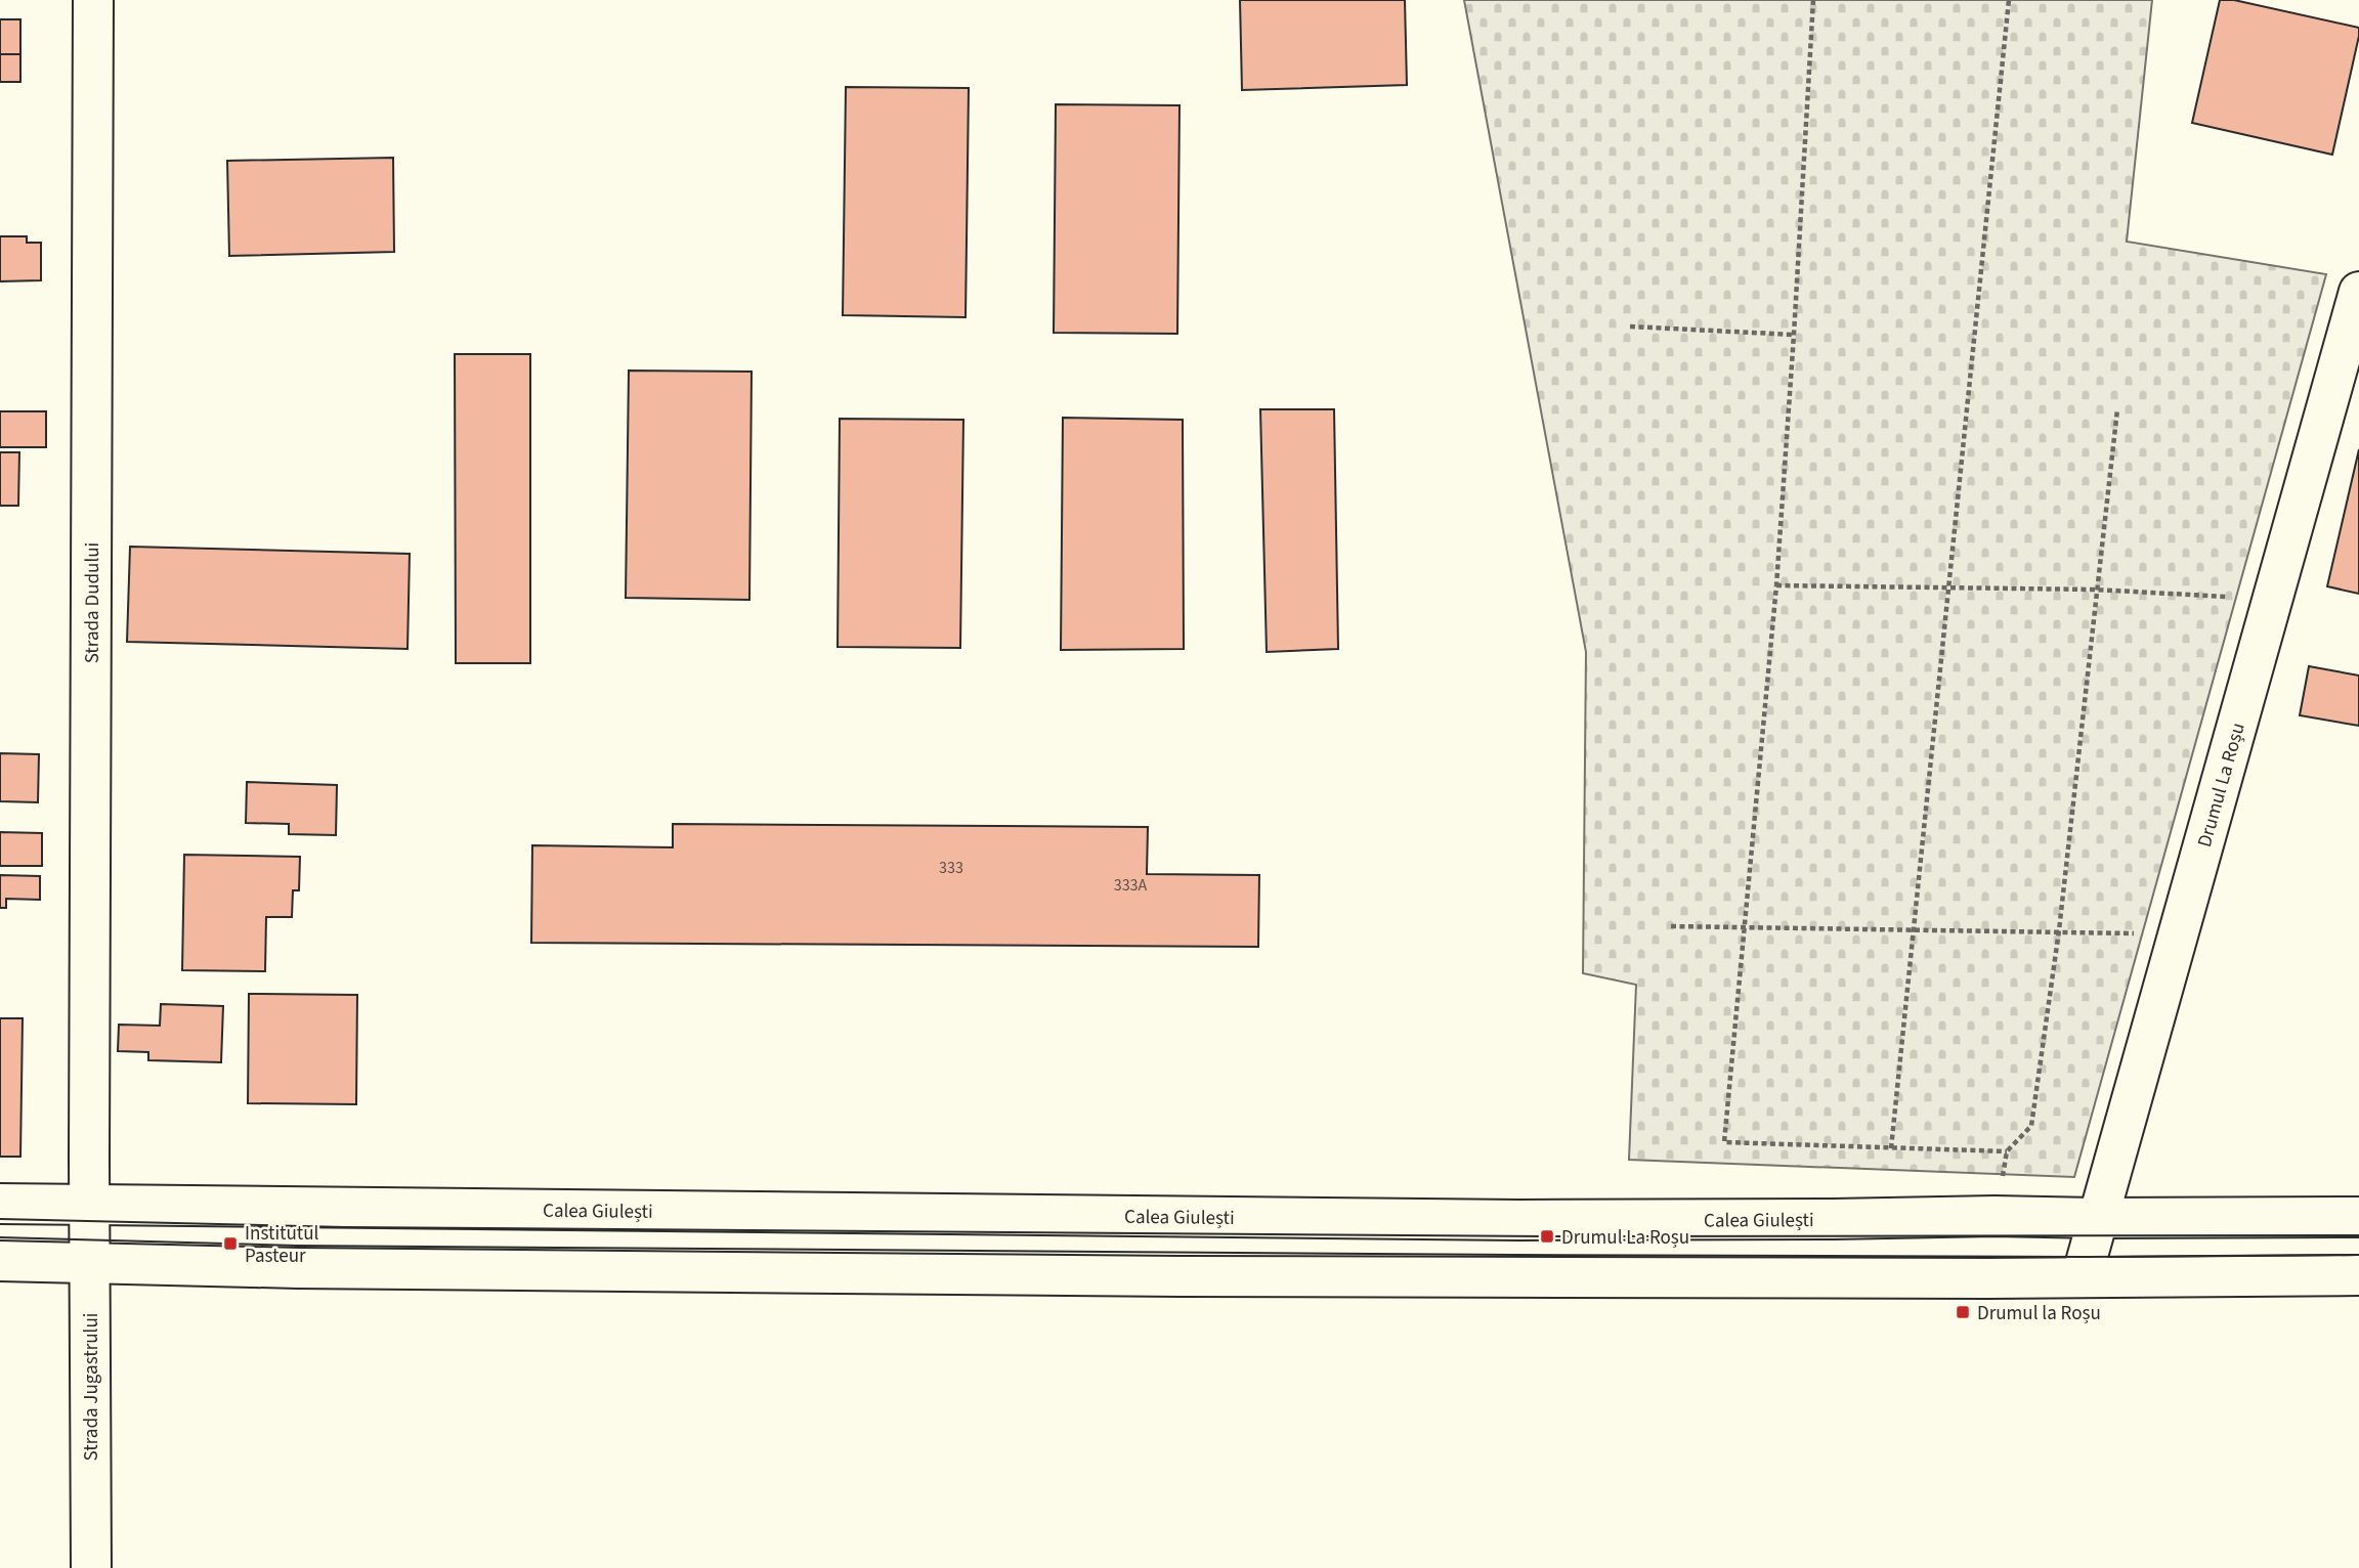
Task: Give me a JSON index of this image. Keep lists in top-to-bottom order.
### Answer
{
  "streets": {
    "main road": [
      "Strada Dudului",
      "Drumul La Roșu",
      "Calea Giulești",
      "Strada Jugastrului"
    ]
  },
  "crossings": [
    ["Strada Dudului", "Calea Giulești"],
    ["Strada Dudului", "Strada Jugastrului"],
    ["Drumul La Roșu", "Calea Giulești"],
    ["Calea Giulești", "Strada Jugastrului"]
  ],
  "places": {
    "transit": ["Drumul La Roșu", "Institutul Pasteur", "Drumul la Roșu"]
  },
  "house_numbers": ["333", "333A"]
}
